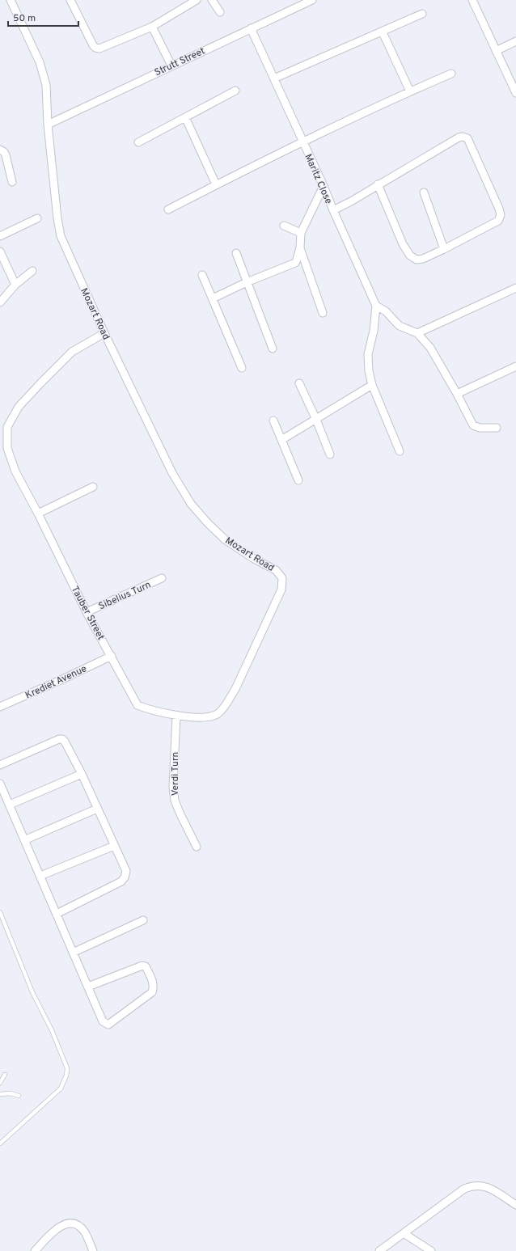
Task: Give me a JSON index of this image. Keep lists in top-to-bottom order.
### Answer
{
  "streets": {
    "street": [
      "Strutt Street",
      "Maritz Close",
      "Mozart Road",
      "Sibelius Turn",
      "Tauber Street",
      "Krediet Avenue",
      "Verdi Turn"
    ]
  },
  "crossings": [
    ["Strutt Street", "Maritz Close"],
    ["Strutt Street", "Mozart Road"],
    ["Mozart Road", "Tauber Street"],
    ["Sibelius Turn", "Tauber Street"],
    ["Tauber Street", "Krediet Avenue"],
    ["Tauber Street", "Verdi Turn"]
  ],
  "scale_bar": "50 m"
}
